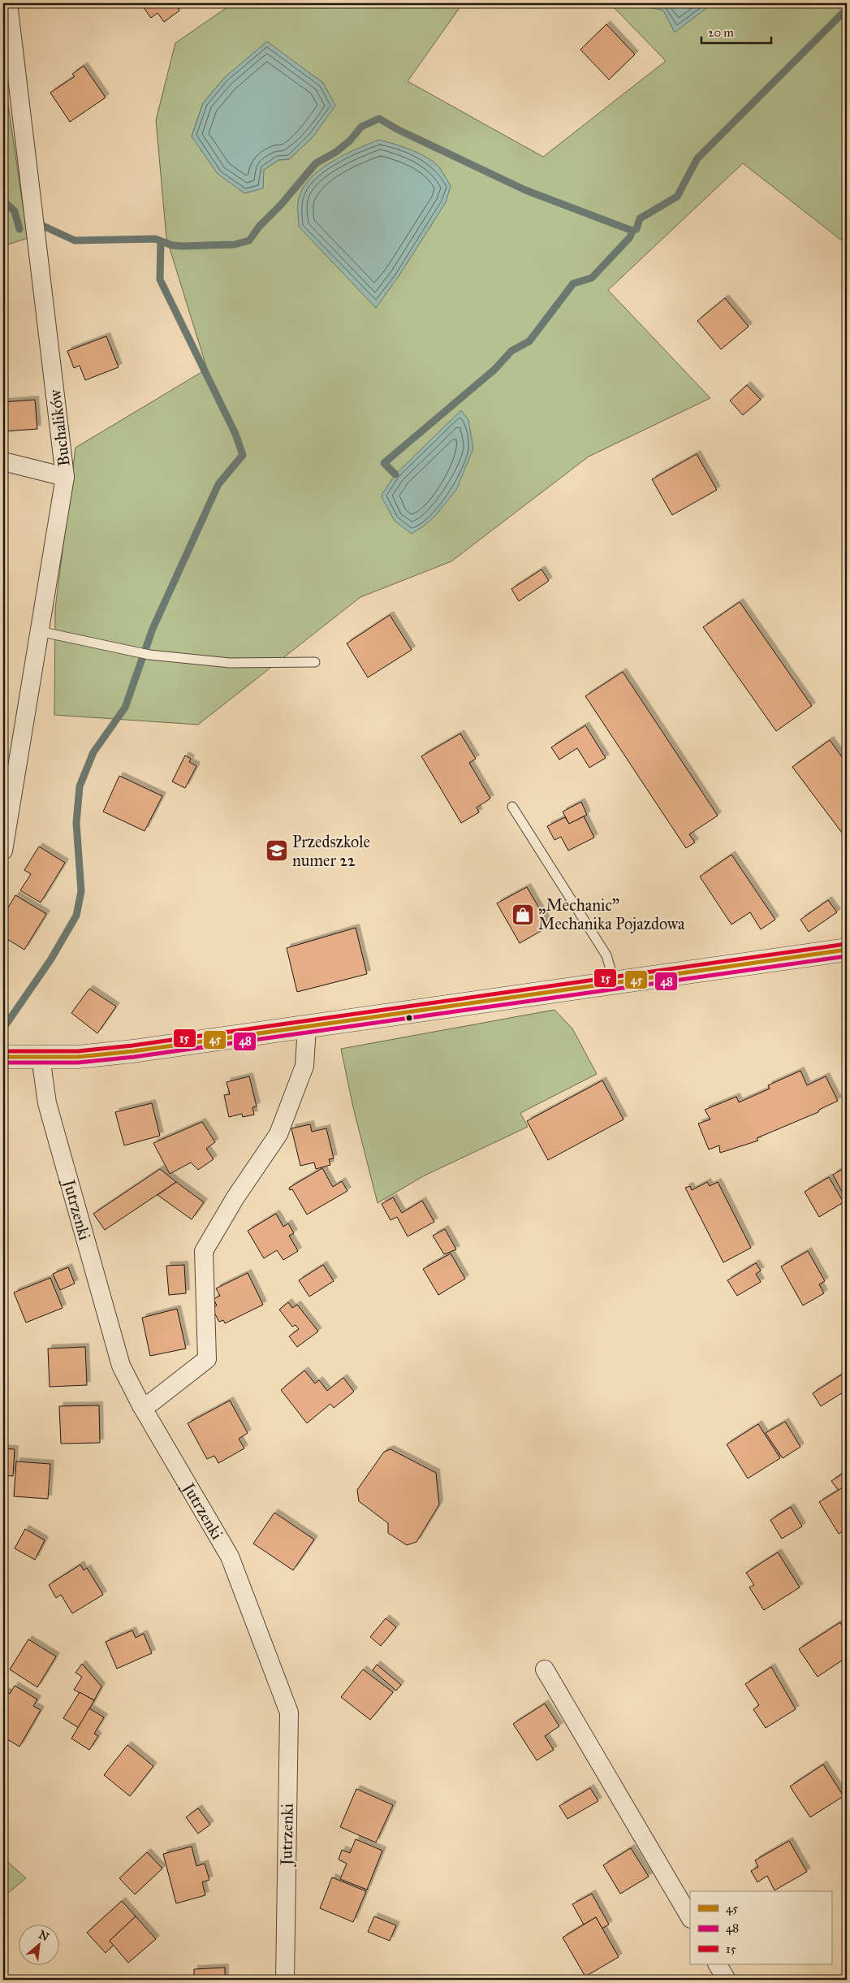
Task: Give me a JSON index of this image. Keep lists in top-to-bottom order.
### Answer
{
  "streets": {
    "street": ["Buchalików", "Jutrzenki"]
  },
  "places": {
    "school or university": ["Przedszkole numer 22"],
    "shop": ["„Mechanic” Mechanika Pojazdowa"]
  },
  "lines": ["transit line 15", "transit line 45", "transit line 48"],
  "legend": ["45", "48", "15"],
  "scale_bar": "20 m",
  "north": "top right"
}
